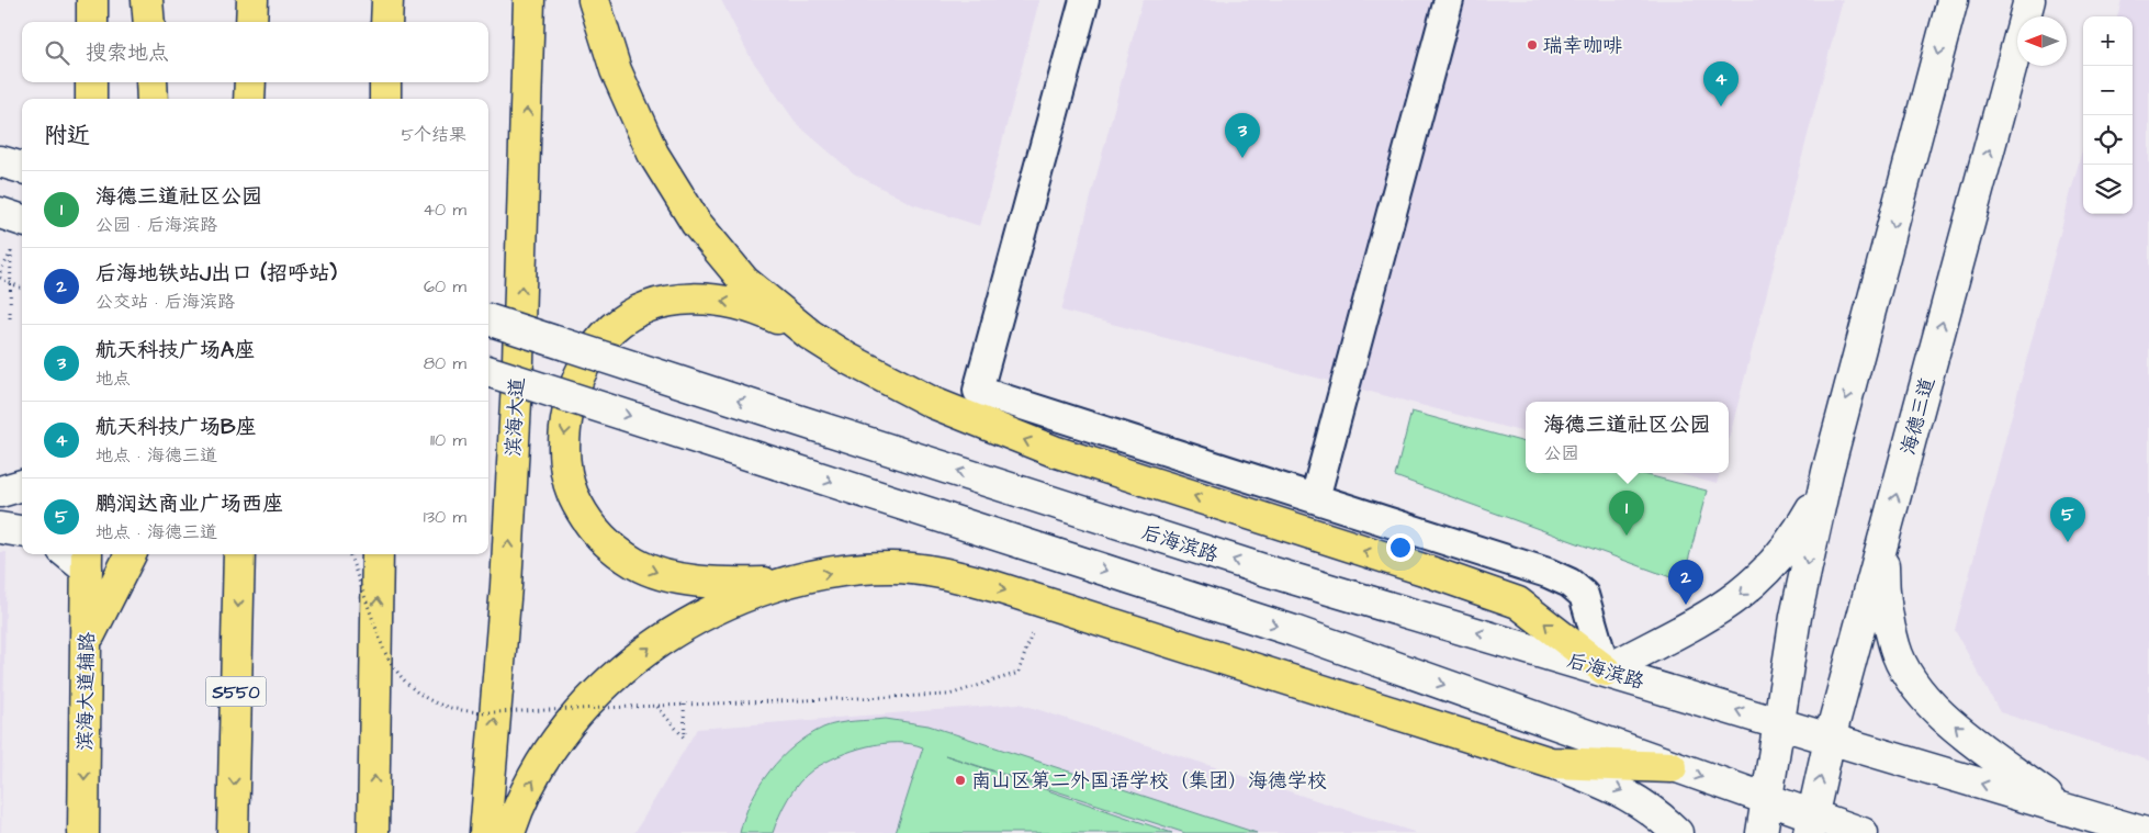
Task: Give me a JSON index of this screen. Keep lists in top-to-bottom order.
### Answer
{
  "streets": {
    "main road": [
      "海德三道",
      "滨海大道",
      "后海滨路",
      "滨海大道辅路",
      "S550"
    ]
  },
  "crossings": [
    ["海德三道", "后海滨路"]
  ],
  "places": ["瑞幸咖啡", "南山区第二外国语学校（集团）海德学校"],
  "north": "left",
  "page": {
    "map_buttons": ["+", "−"],
    "search": "搜索地点",
    "pins": [
      "4",
      "3",
      "1",
      "5",
      "2"
    ],
    "heading": ["附近", "5个结果"],
    "list": [
      {
        "mark": "1",
        "name": "海德三道社区公园",
        "note": "公园 · 后海滨路",
        "value": "40 m"
      },
      {
        "mark": "2",
        "name": "后海地铁站J出口 (招呼站)",
        "note": "公交站 · 后海滨路",
        "value": "60 m"
      },
      {
        "mark": "3",
        "name": "航天科技广场A座",
        "note": "地点",
        "value": "80 m"
      },
      {
        "mark": "4",
        "name": "航天科技广场B座",
        "note": "地点 · 海德三道",
        "value": "110 m"
      },
      {
        "mark": "5",
        "name": "鹏润达商业广场西座",
        "note": "地点 · 海德三道",
        "value": "130 m"
      }
    ],
    "popup": ["海德三道社区公园", "公园"]
  }
}
